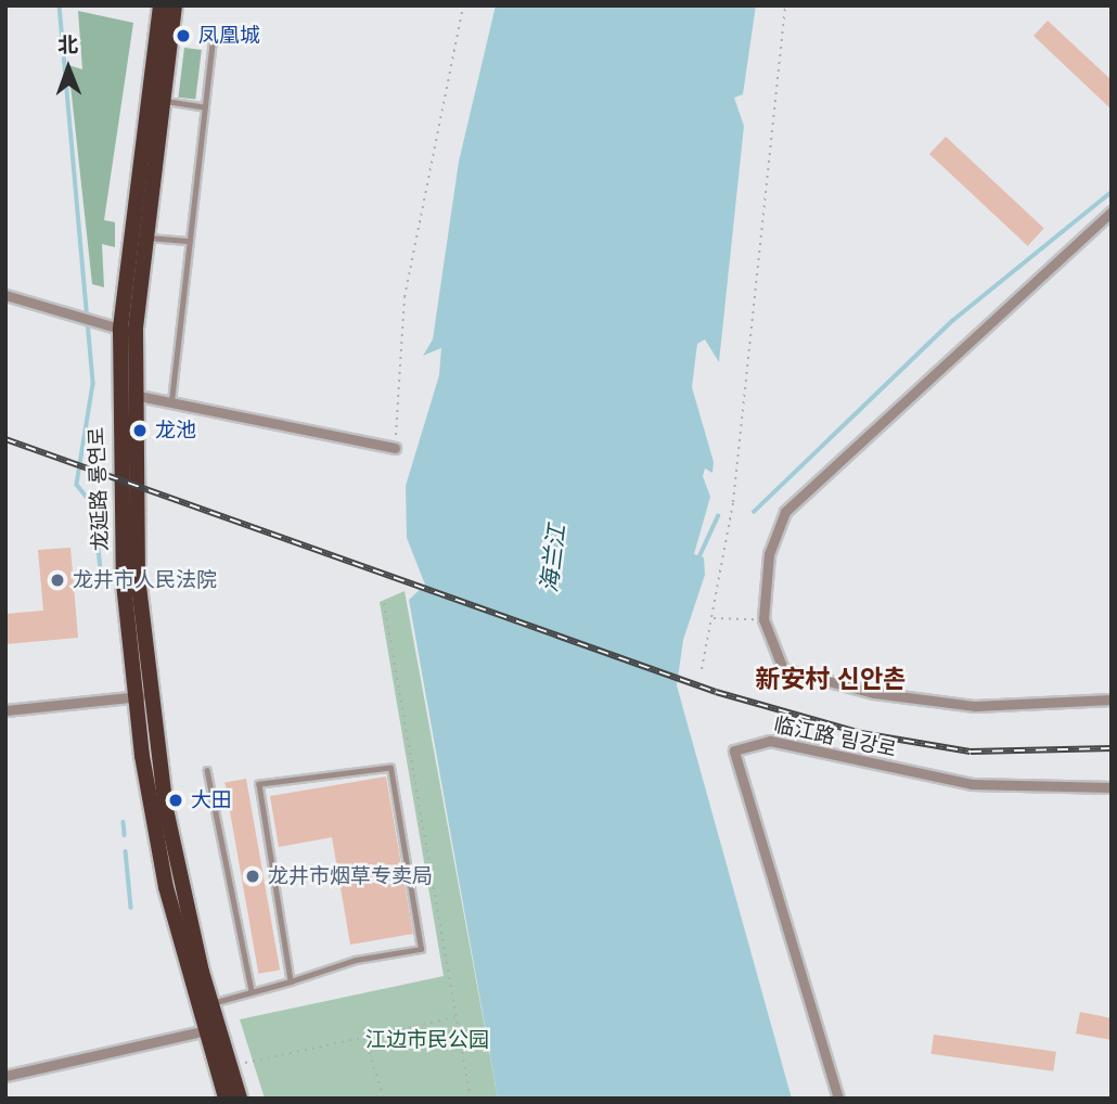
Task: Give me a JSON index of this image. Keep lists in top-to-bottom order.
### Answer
{
  "streets": {
    "highway": ["龙延路 룡연로"],
    "street": ["临江路 림강로"]
  },
  "districts": ["新安村 신안촌"],
  "water": ["海兰江"],
  "parks": ["江边市民公园"],
  "places": [
    "凤凰城",
    "龙池",
    "龙井市人民法院",
    "大田",
    "龙井市烟草专卖局"
  ],
  "north": "top"
}
